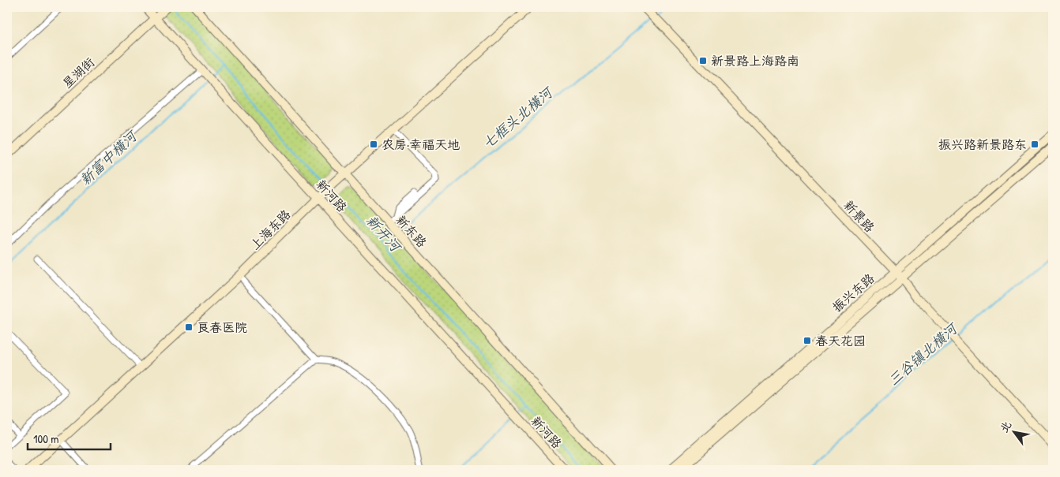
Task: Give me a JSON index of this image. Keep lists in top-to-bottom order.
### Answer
{
  "streets": {
    "street": [
      "星湖街",
      "新河路",
      "新景路",
      "上海东路",
      "新东路",
      "振兴东路"
    ]
  },
  "crossings": [
    ["星湖街", "新河路"],
    ["新河路", "上海东路"],
    ["新景路", "振兴东路"],
    ["上海东路", "新东路"]
  ],
  "water": [
    "七框头北横河",
    "新富中横河",
    "新开河",
    "三谷镇北横河"
  ],
  "places": {
    "transit": [
      "新景路上海路南",
      "农房·幸福天地",
      "振兴路新景路东",
      "良春医院",
      "春天花园"
    ]
  },
  "scale_bar": "100 m",
  "north": "top left"
}
